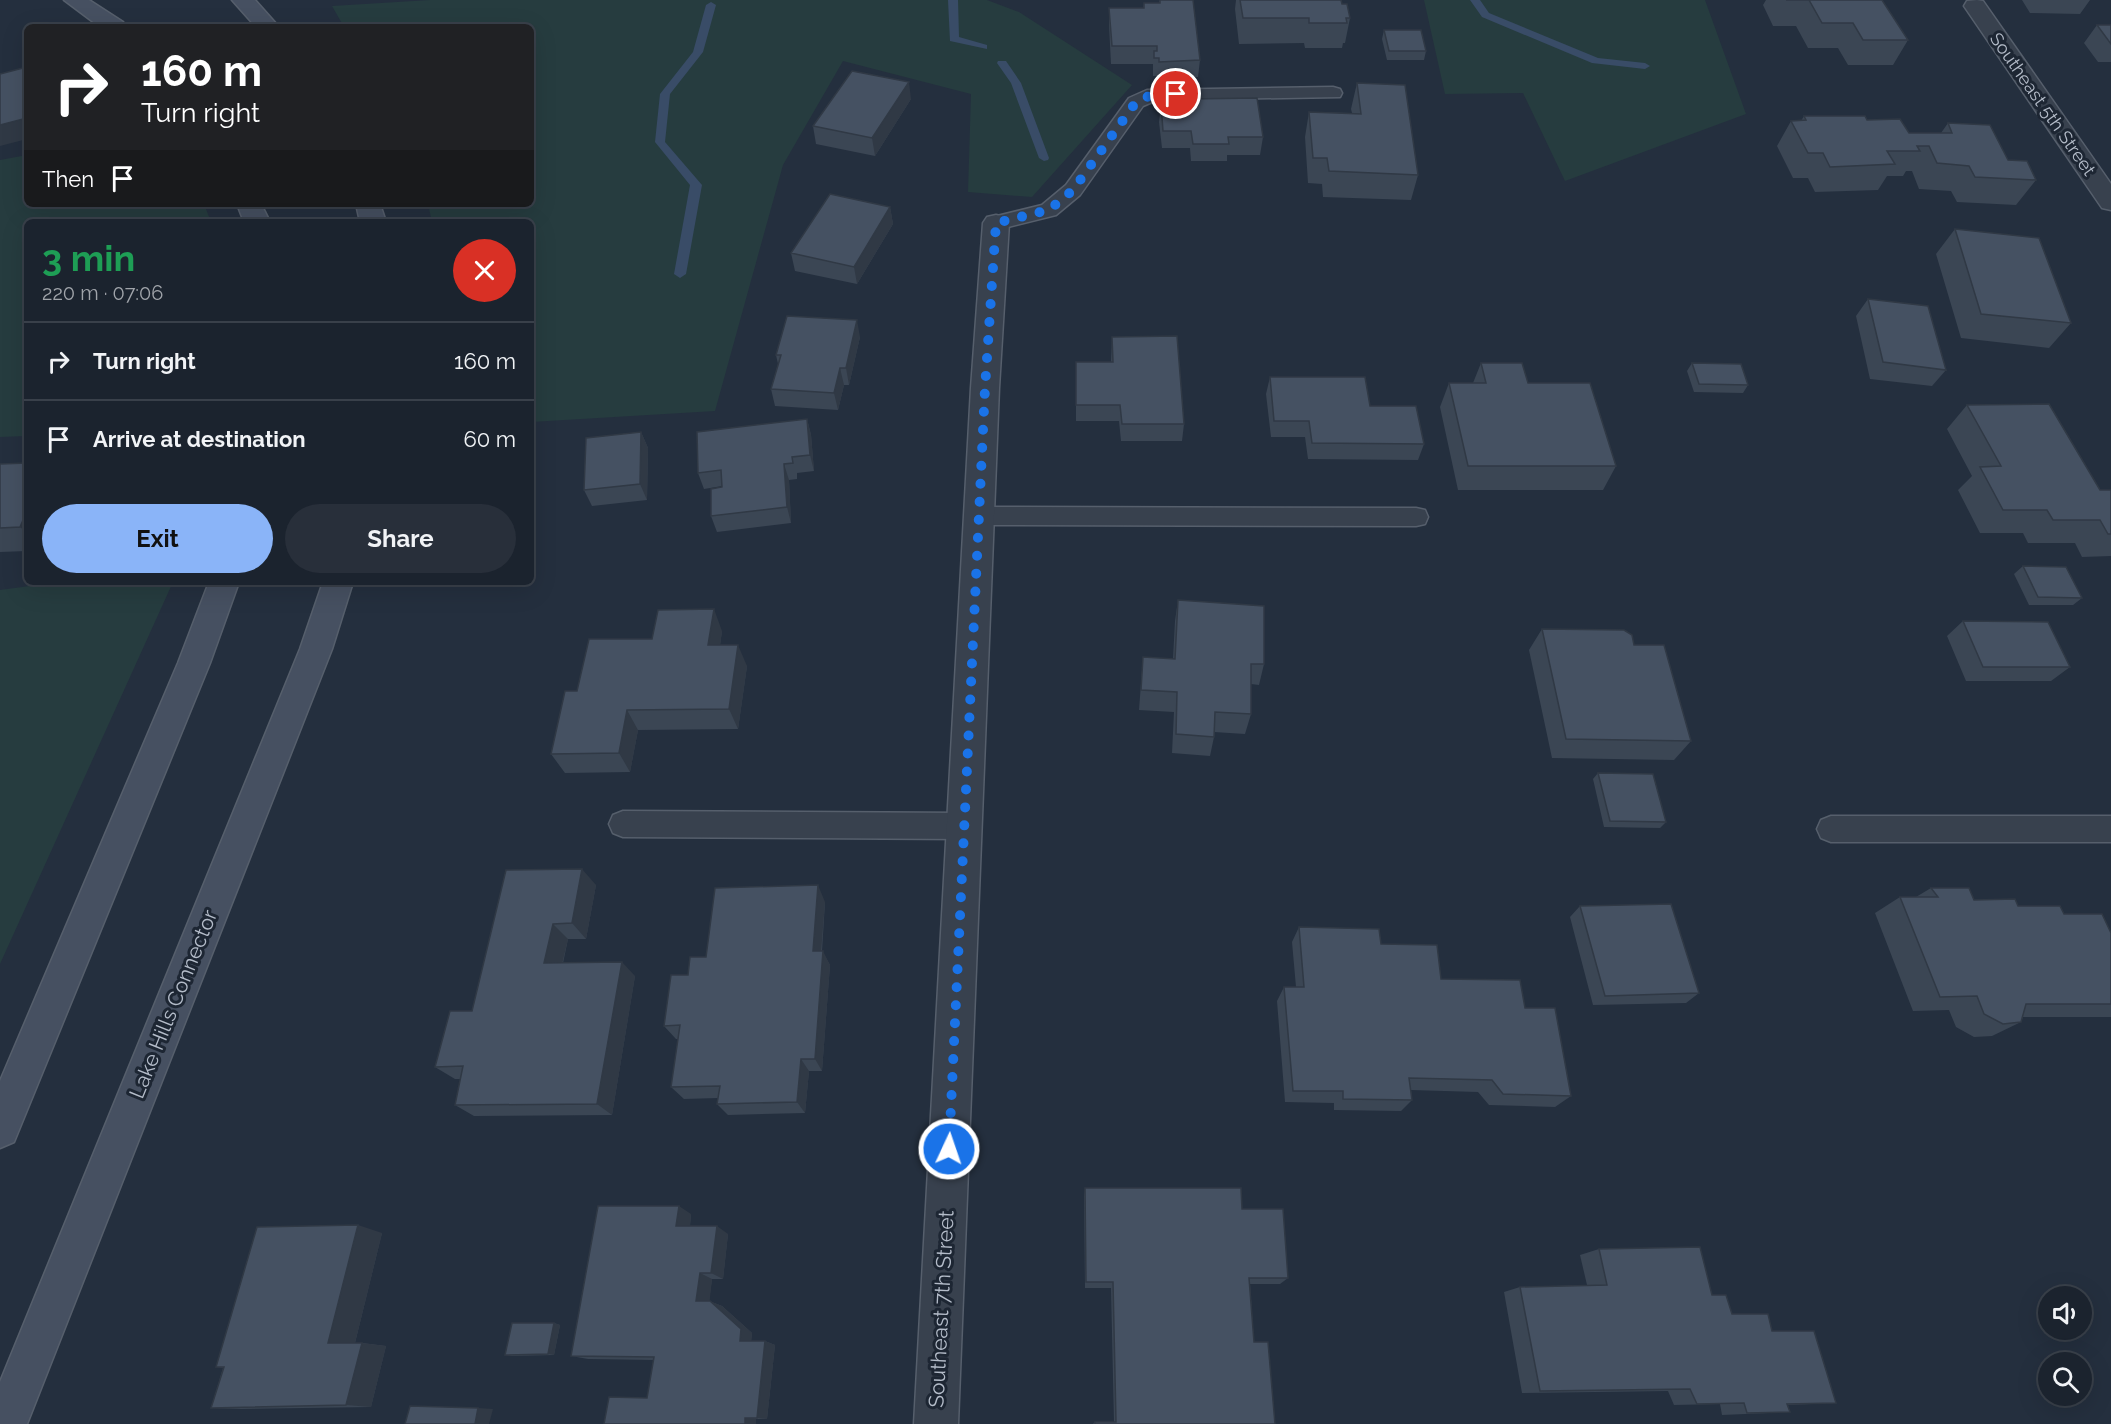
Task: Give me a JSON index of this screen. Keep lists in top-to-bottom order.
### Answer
{
  "streets": {
    "main road": ["Lake Hills Connector"],
    "street": ["Southeast 5th Street", "Southeast 7th Street"]
  },
  "page": {
    "turn": ["160 m", "Turn right"],
    "then": "Then",
    "heading": ["3 min", "220 m · 07:06"],
    "list": [
      {
        "name": "Turn right",
        "value": "160 m"
      },
      {
        "name": "Arrive at destination",
        "value": "60 m"
      }
    ],
    "buttons": ["Exit", "Share"]
  }
}
